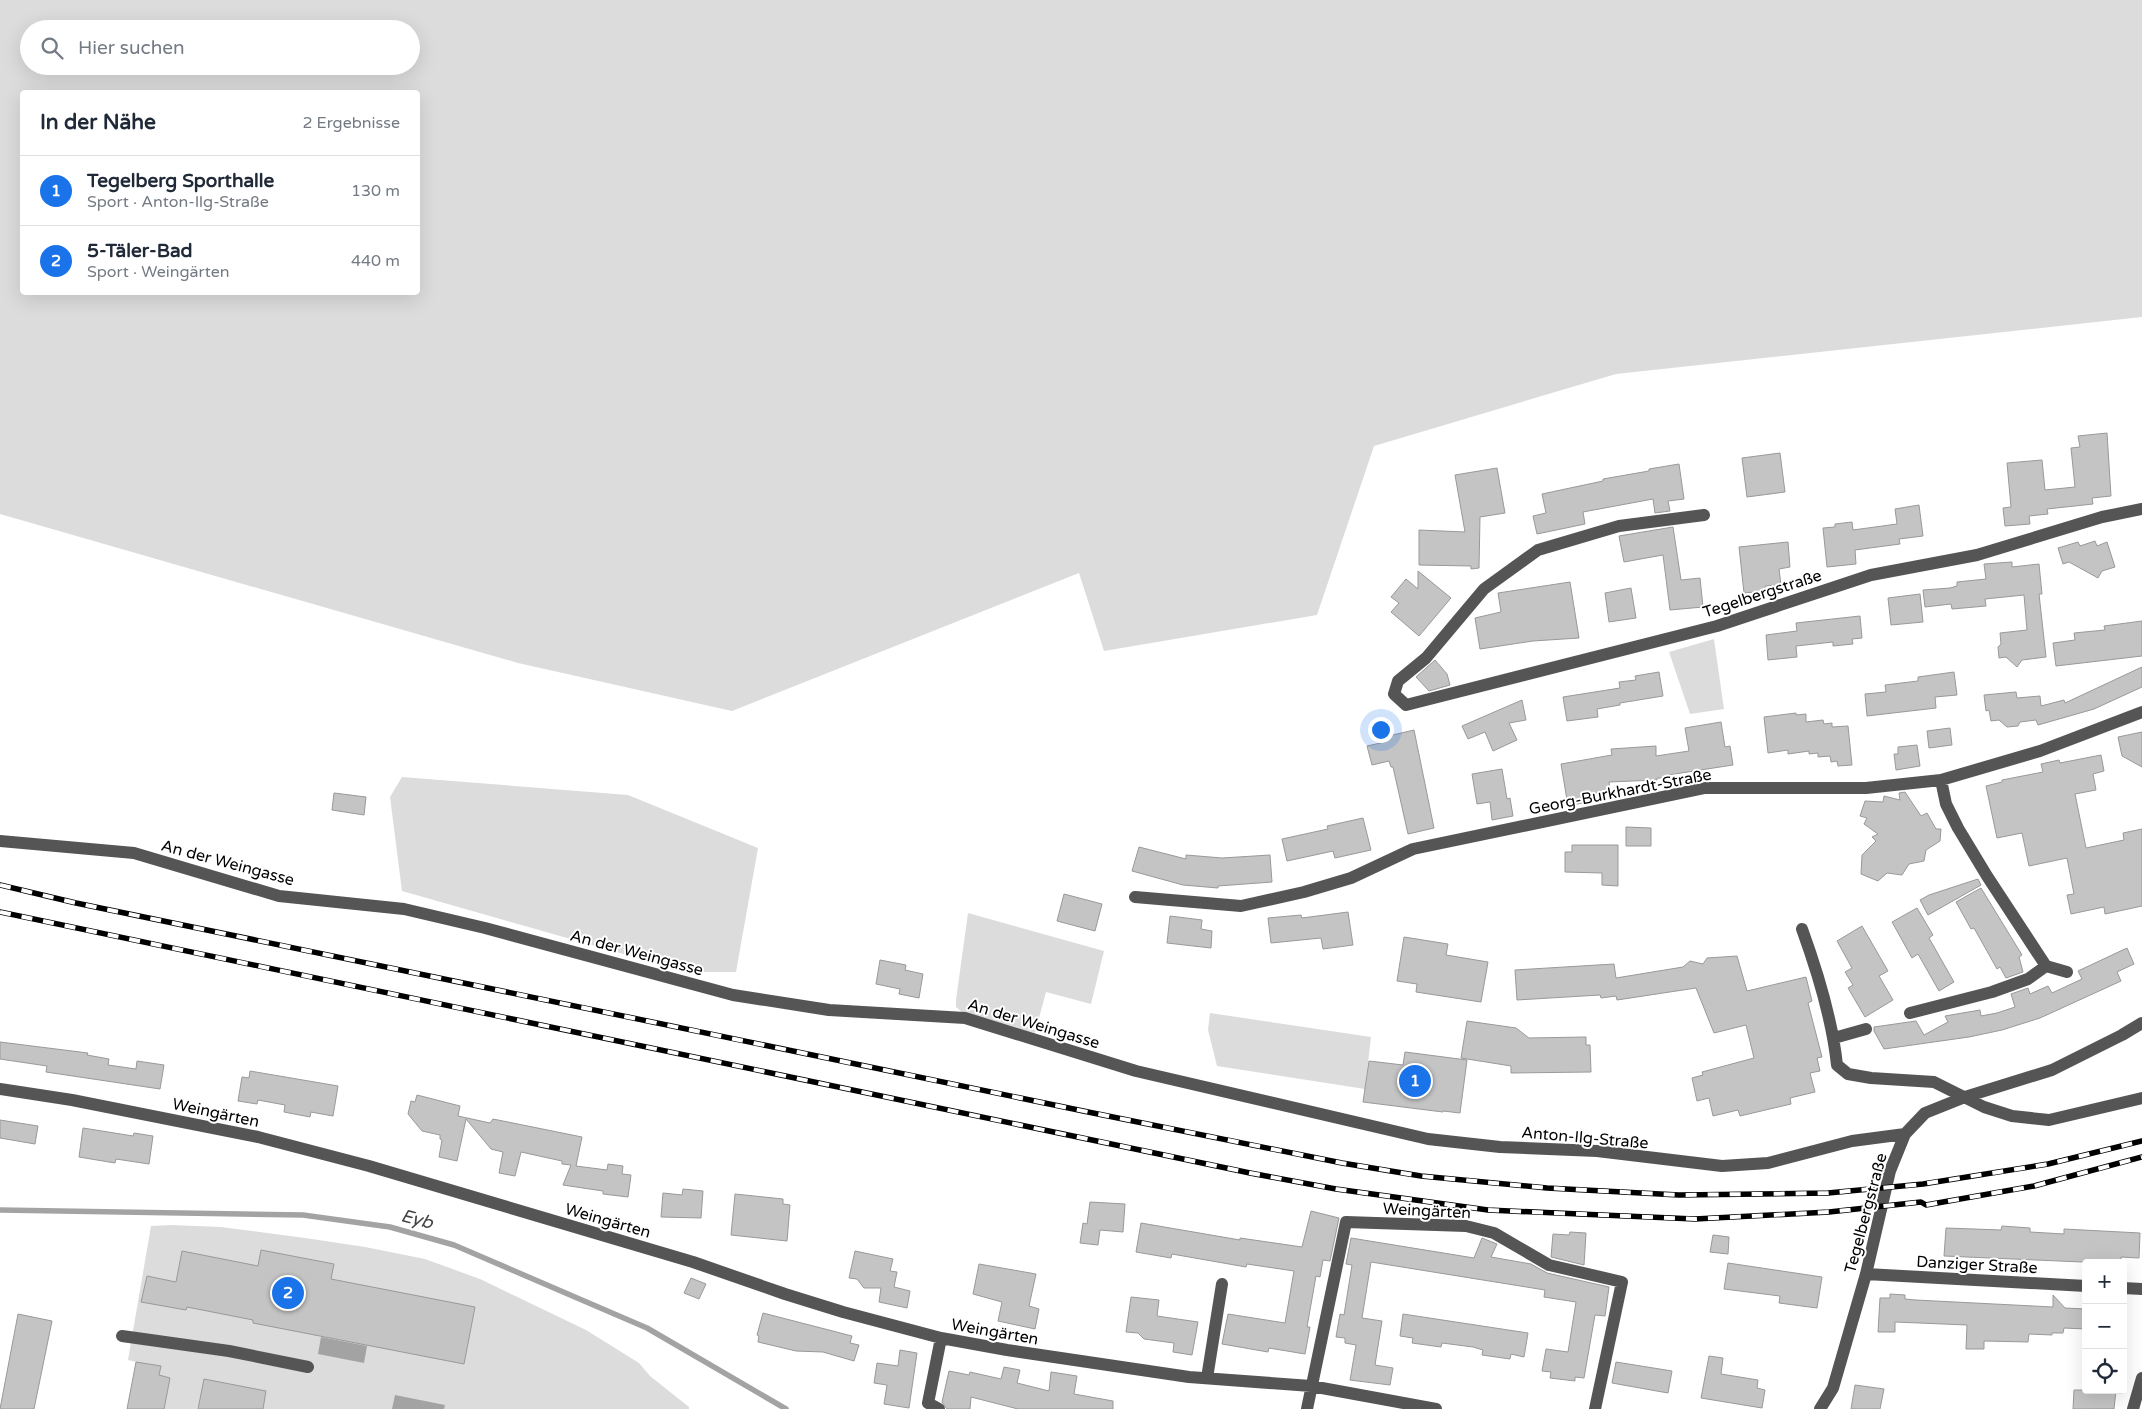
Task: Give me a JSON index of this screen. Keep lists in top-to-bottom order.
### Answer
{
  "streets": {
    "street": [
      "Tegelbergstraße",
      "Georg-Burkhardt-Straße",
      "An der Weingasse",
      "Weingärten",
      "Anton-Ilg-Straße",
      "Danziger Straße"
    ]
  },
  "crossings": [
    ["Tegelbergstraße", "Anton-Ilg-Straße"],
    ["Tegelbergstraße", "Danziger Straße"],
    ["An der Weingasse", "Anton-Ilg-Straße"]
  ],
  "water": ["Eyb"],
  "page": {
    "search": "Hier suchen",
    "heading": ["In der Nähe", "2 Ergebnisse"],
    "list": [
      {
        "mark": "1",
        "name": "Tegelberg Sporthalle",
        "note": "Sport · Anton-Ilg-Straße",
        "value": "130 m"
      },
      {
        "mark": "2",
        "name": "5-Täler-Bad",
        "note": "Sport · Weingärten",
        "value": "440 m"
      }
    ],
    "pins": ["1", "2"],
    "map_buttons": ["+", "−"]
  }
}
